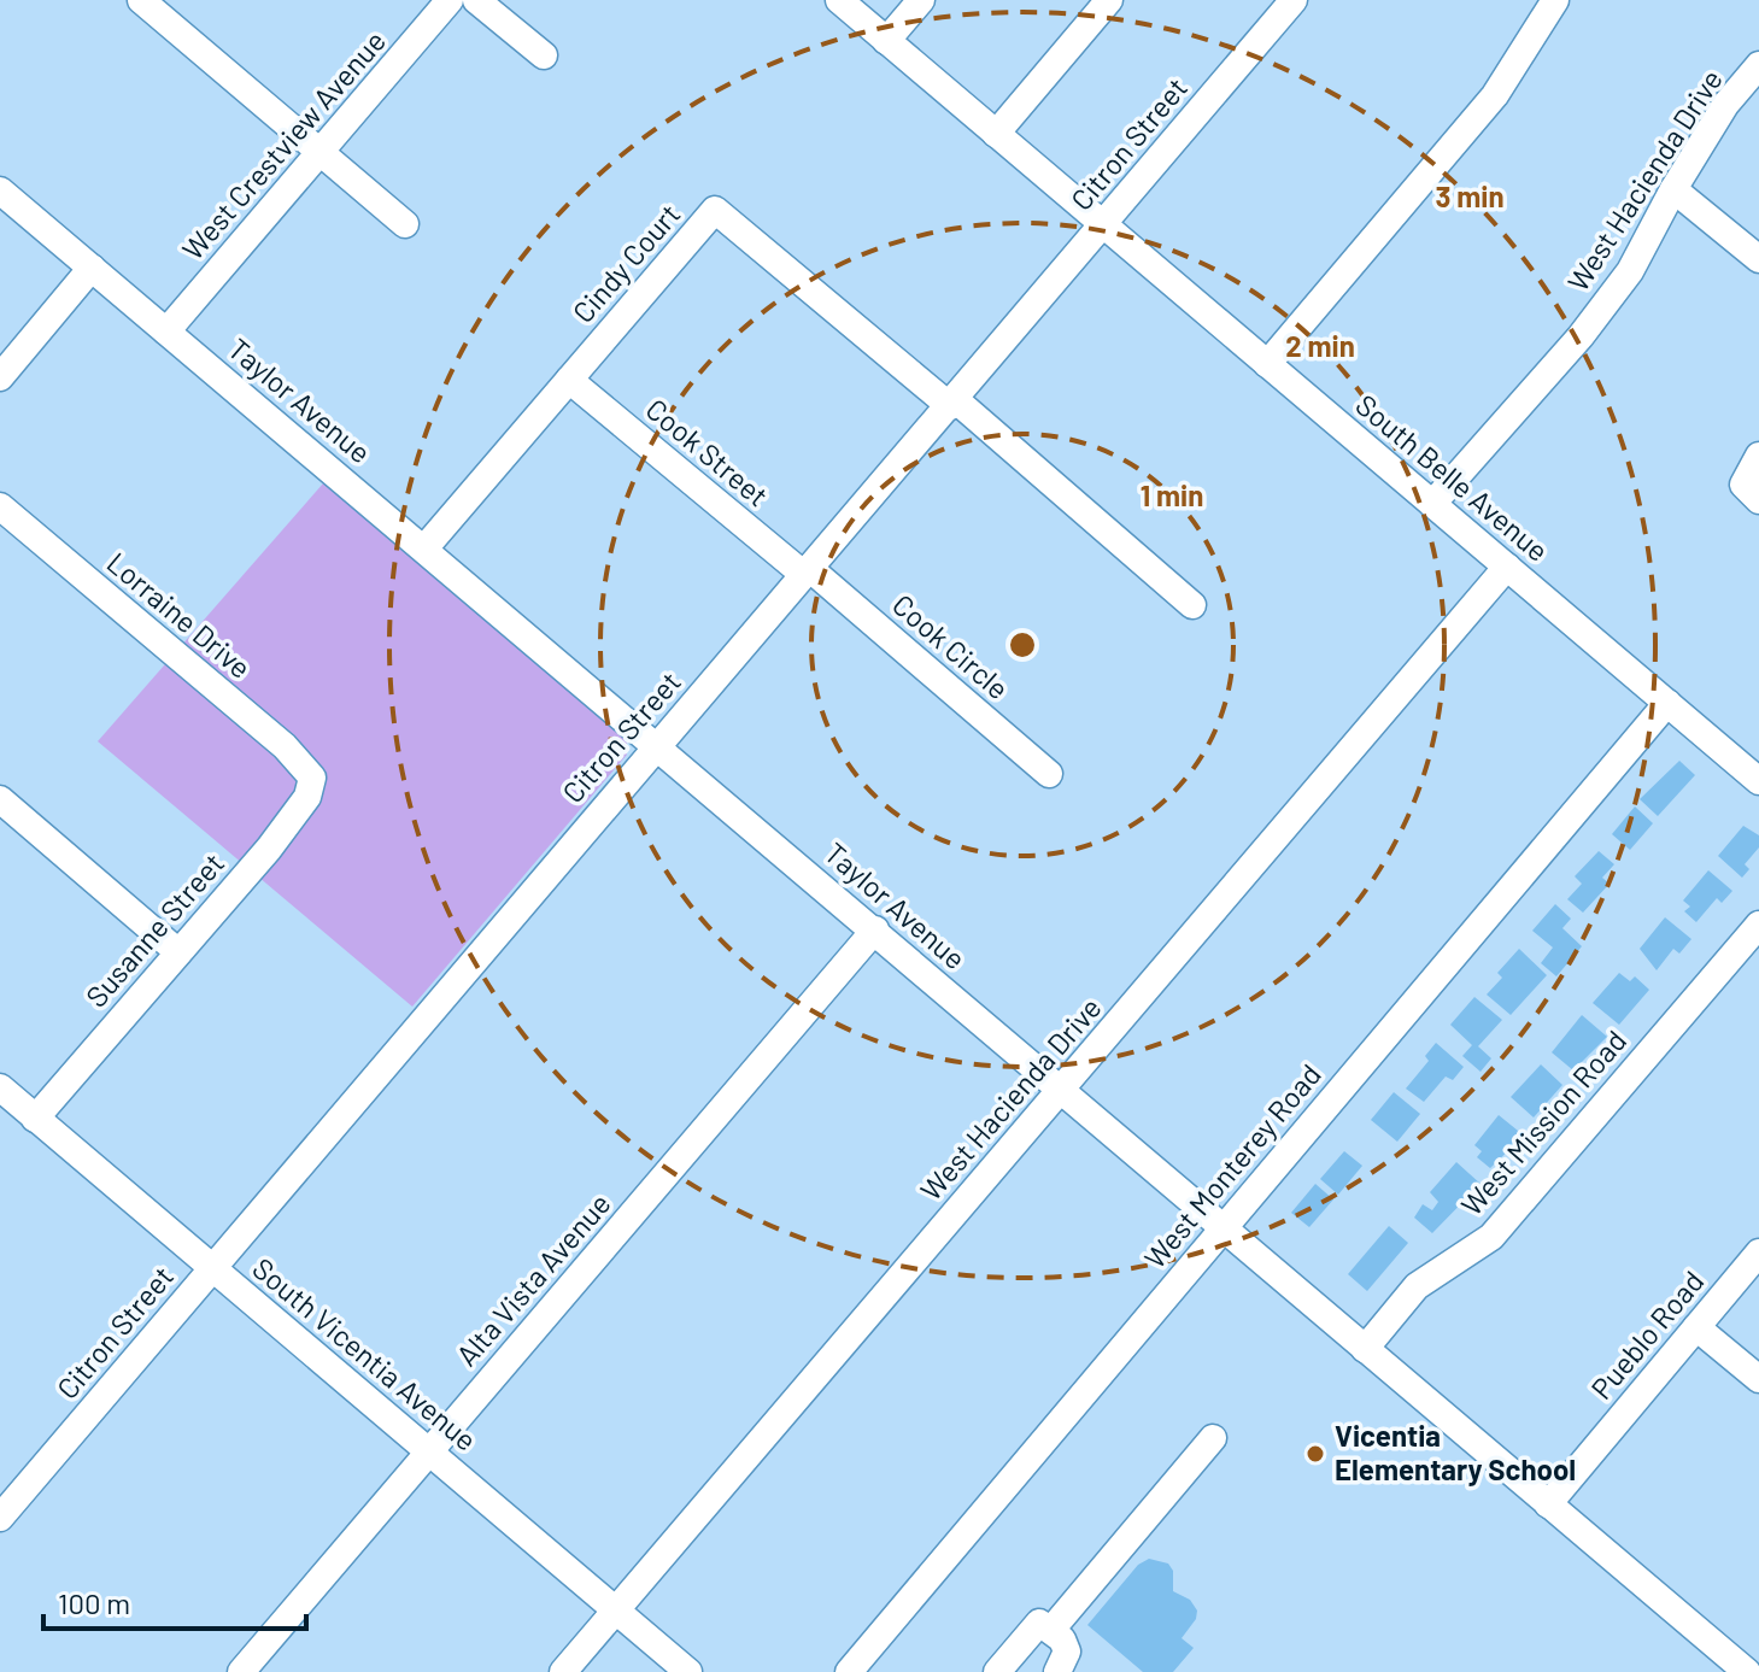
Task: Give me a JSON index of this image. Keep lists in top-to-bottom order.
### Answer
{
  "streets": {
    "street": [
      "Citron Street",
      "West Crestview Avenue",
      "West Hacienda Drive",
      "Cindy Court",
      "Taylor Avenue",
      "Cook Street",
      "South Belle Avenue",
      "Lorraine Drive",
      "Cook Circle",
      "Susanne Street",
      "West Mission Road",
      "West Monterey Road",
      "Alta Vista Avenue",
      "Pueblo Road",
      "South Vicentia Avenue"
    ]
  },
  "crossings": [
    ["Citron Street", "Cindy Court"],
    ["Citron Street", "Taylor Avenue"],
    ["Citron Street", "Cook Street"],
    ["Citron Street", "South Belle Avenue"],
    ["Citron Street", "Cook Circle"],
    ["Citron Street", "South Vicentia Avenue"],
    ["West Crestview Avenue", "Taylor Avenue"],
    ["West Hacienda Drive", "Taylor Avenue"],
    ["West Hacienda Drive", "South Belle Avenue"],
    ["West Hacienda Drive", "South Vicentia Avenue"],
    ["Cindy Court", "Taylor Avenue"],
    ["Cindy Court", "Cook Street"],
    ["Taylor Avenue", "West Mission Road"],
    ["Taylor Avenue", "West Monterey Road"],
    ["Taylor Avenue", "Alta Vista Avenue"],
    ["Taylor Avenue", "Pueblo Road"],
    ["Cook Street", "Cook Circle"],
    ["South Belle Avenue", "West Monterey Road"],
    ["Lorraine Drive", "Susanne Street"],
    ["Susanne Street", "South Vicentia Avenue"],
    ["Alta Vista Avenue", "South Vicentia Avenue"]
  ],
  "places": ["Vicentia Elementary School"],
  "scale_bar": "100 m",
  "rings": ["3 min", "2 min", "1 min"]
}
